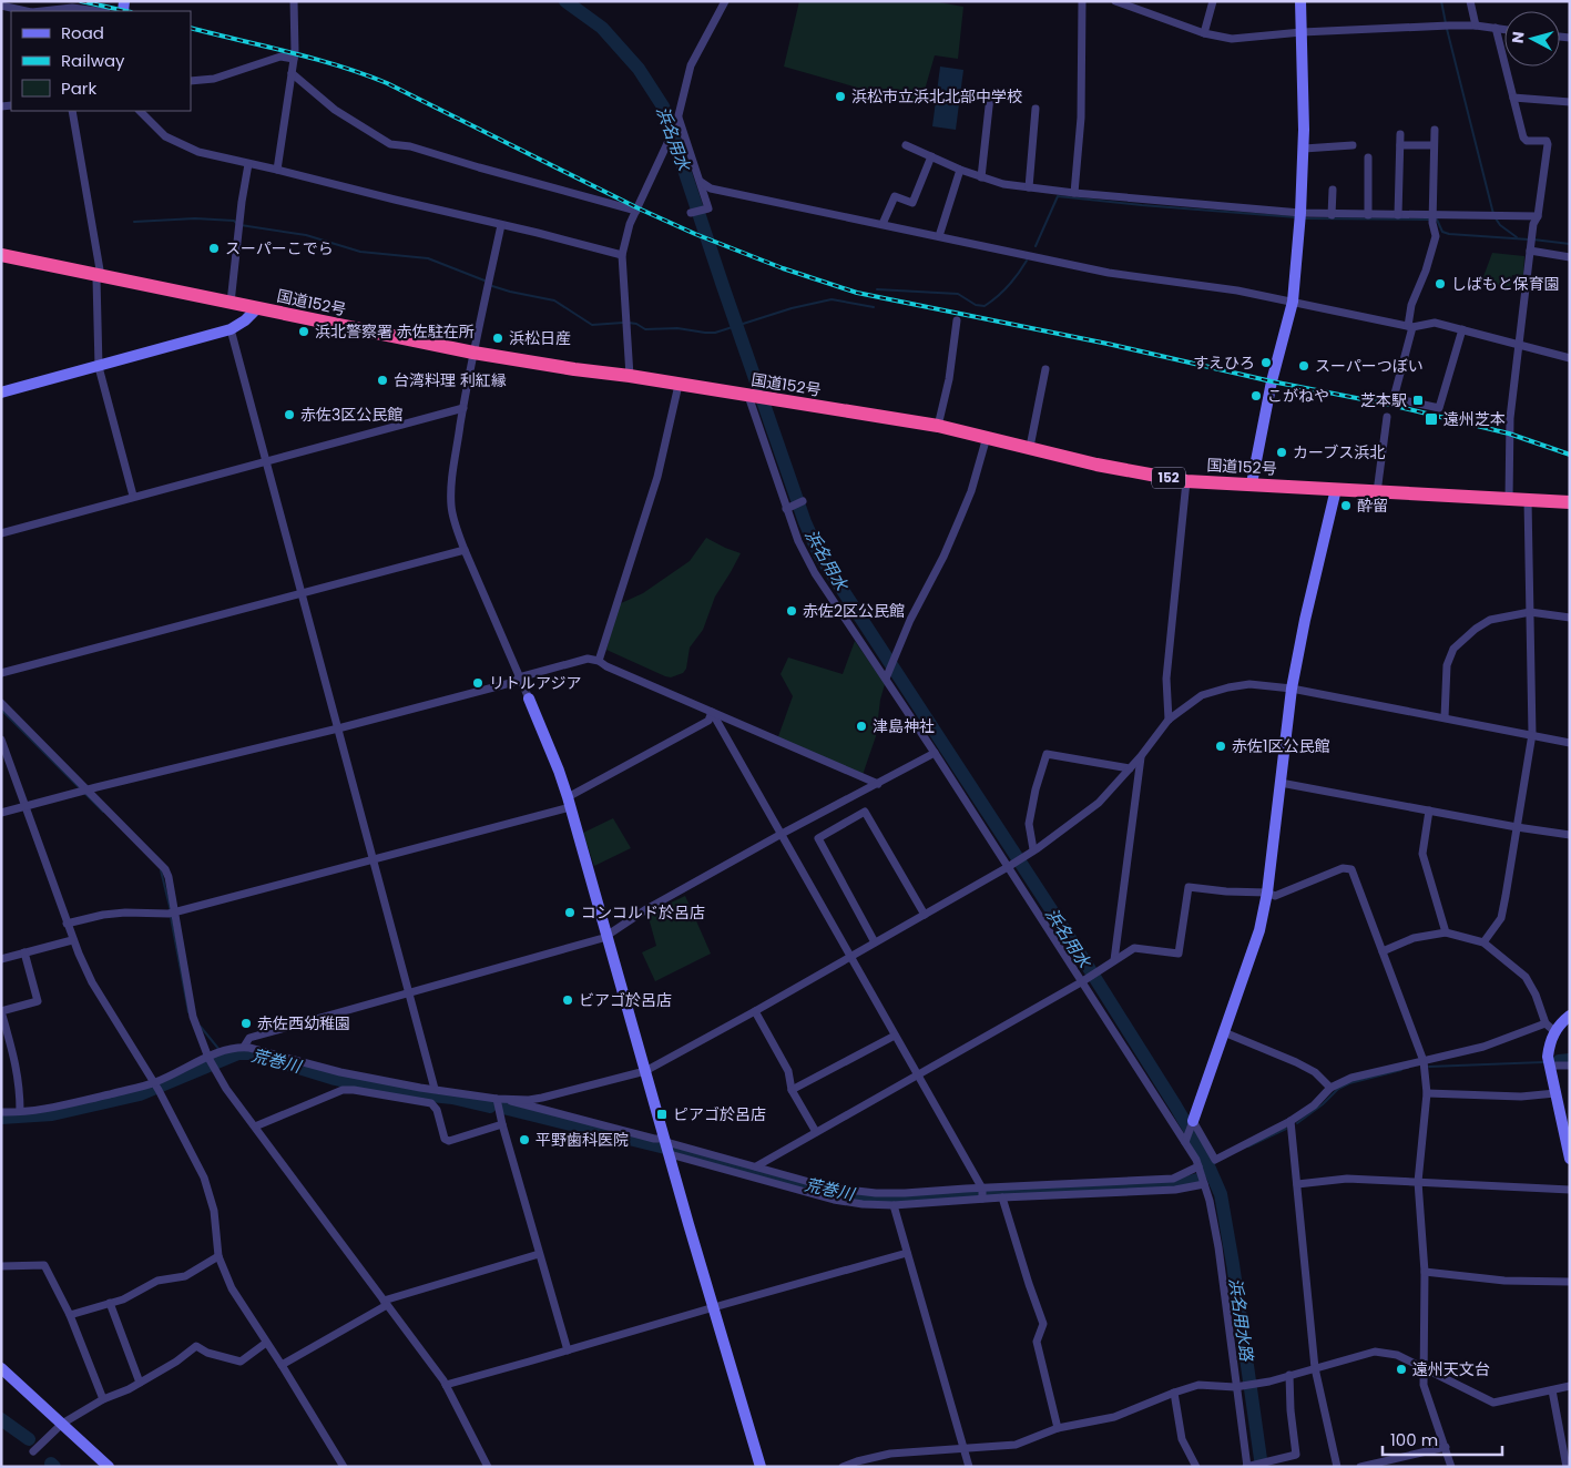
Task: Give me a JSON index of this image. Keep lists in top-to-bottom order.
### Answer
{
  "streets": {
    "highway": ["国道152号", "152"]
  },
  "water": ["浜名用水", "荒巻川", "浜名用水路"],
  "places": {
    "other": [
      "浜松市立浜北北部中学校",
      "スーパーこでら",
      "しばもと保育園",
      "浜北警察署 赤佐駐在所",
      "浜松日産",
      "すえひろ",
      "スーパーつぼい",
      "台湾料理 利紅縁",
      "こがねや",
      "赤佐3区公民館",
      "カーブス浜北",
      "酔留",
      "赤佐2区公民館",
      "リトルアジア",
      "津島神社",
      "赤佐1区公民館",
      "コンコルド於呂店",
      "ビアゴ於呂店",
      "赤佐西幼稚園",
      "平野歯科医院",
      "遠州天文台"
    ],
    "transit": ["芝本駅", "遠州芝本", "ピアゴ於呂店"]
  },
  "legend": ["Road", "Railway", "Park"],
  "scale_bar": "100 m",
  "north": "left"
}
